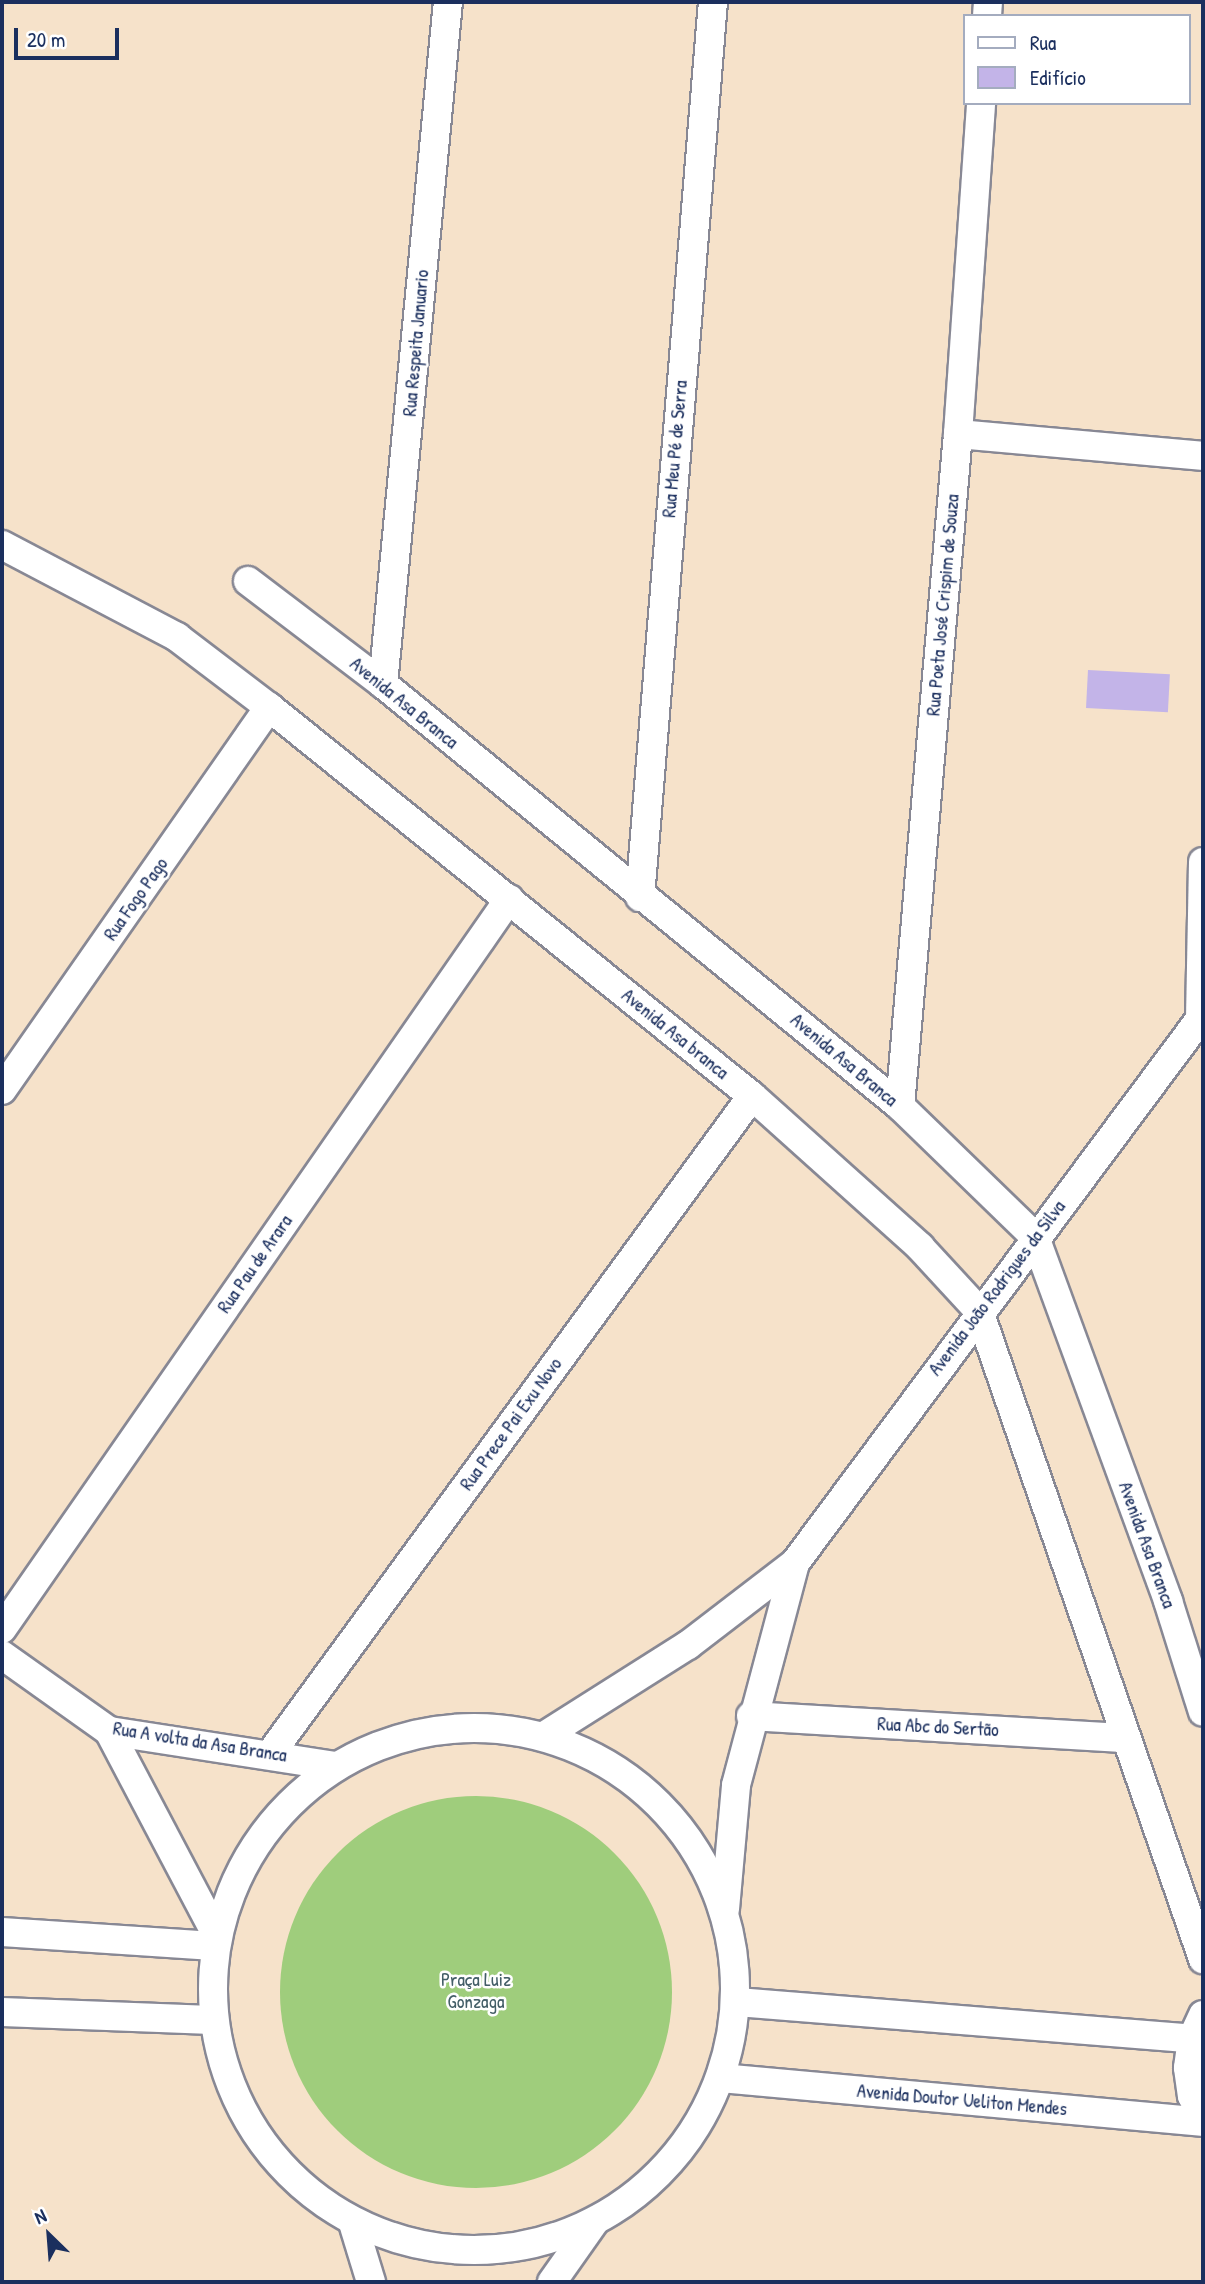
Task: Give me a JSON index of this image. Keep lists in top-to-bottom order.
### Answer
{
  "streets": {
    "street": [
      "Rua Respeita Januario",
      "Rua Meu Pé de Serra",
      "Rua Poeta José Crispim de Souza",
      "Avenida Asa Branca",
      "Rua Fogo Pago",
      "Avenida Asa branca",
      "Rua Pau de Arara",
      "Avenida João Rodrigues da Silva",
      "Rua Prece Pai Exu Novo",
      "Rua Abc do Sertão",
      "Rua A volta da Asa Branca",
      "Avenida Doutor Ueliton Mendes"
    ]
  },
  "crossings": [
    ["Rua Respeita Januario", "Avenida Asa Branca"],
    ["Rua Meu Pé de Serra", "Avenida Asa Branca"],
    ["Rua Poeta José Crispim de Souza", "Avenida Asa Branca"],
    ["Avenida Asa Branca", "Avenida João Rodrigues da Silva"],
    ["Rua Fogo Pago", "Avenida Asa branca"],
    ["Avenida Asa branca", "Rua Pau de Arara"],
    ["Avenida Asa branca", "Avenida João Rodrigues da Silva"],
    ["Avenida Asa branca", "Rua Prece Pai Exu Novo"],
    ["Avenida João Rodrigues da Silva", "Rua Abc do Sertão"],
    ["Rua Prece Pai Exu Novo", "Rua A volta da Asa Branca"]
  ],
  "parks": ["Praça Luiz Gonzaga"],
  "legend": ["Rua", "Edifício"],
  "scale_bar": "20 m",
  "north": "top left"
}
